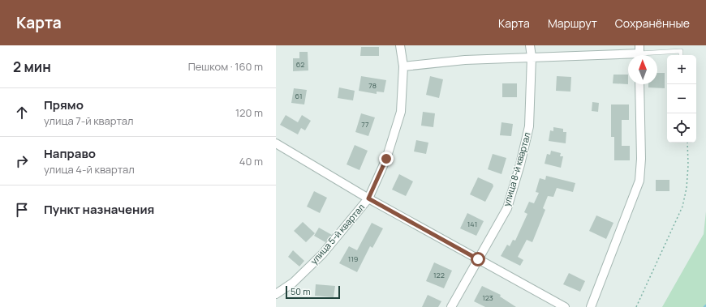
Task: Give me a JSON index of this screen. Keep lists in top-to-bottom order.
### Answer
{
  "streets": {
    "street": ["улица 8-й квартал", "улица 5-й квартал"]
  },
  "house_numbers": [
    "62",
    "78",
    "61",
    "77",
    "141",
    "119",
    "122",
    "123"
  ],
  "scale_bar": "50 m",
  "north": "top",
  "page": {
    "header": "Карта",
    "nav": ["Карта", "Маршрут", "Сохранённые"],
    "heading": ["2 мин", "Пешком · 160 m"],
    "map_buttons": ["+", "−"],
    "list": [
      ["Прямо", "улица 7-й квартал", "120 m"],
      ["Направо", "улица 4-й квартал", "40 m"],
      "Пункт назначения"
    ],
    "scale": "50 m"
  }
}
